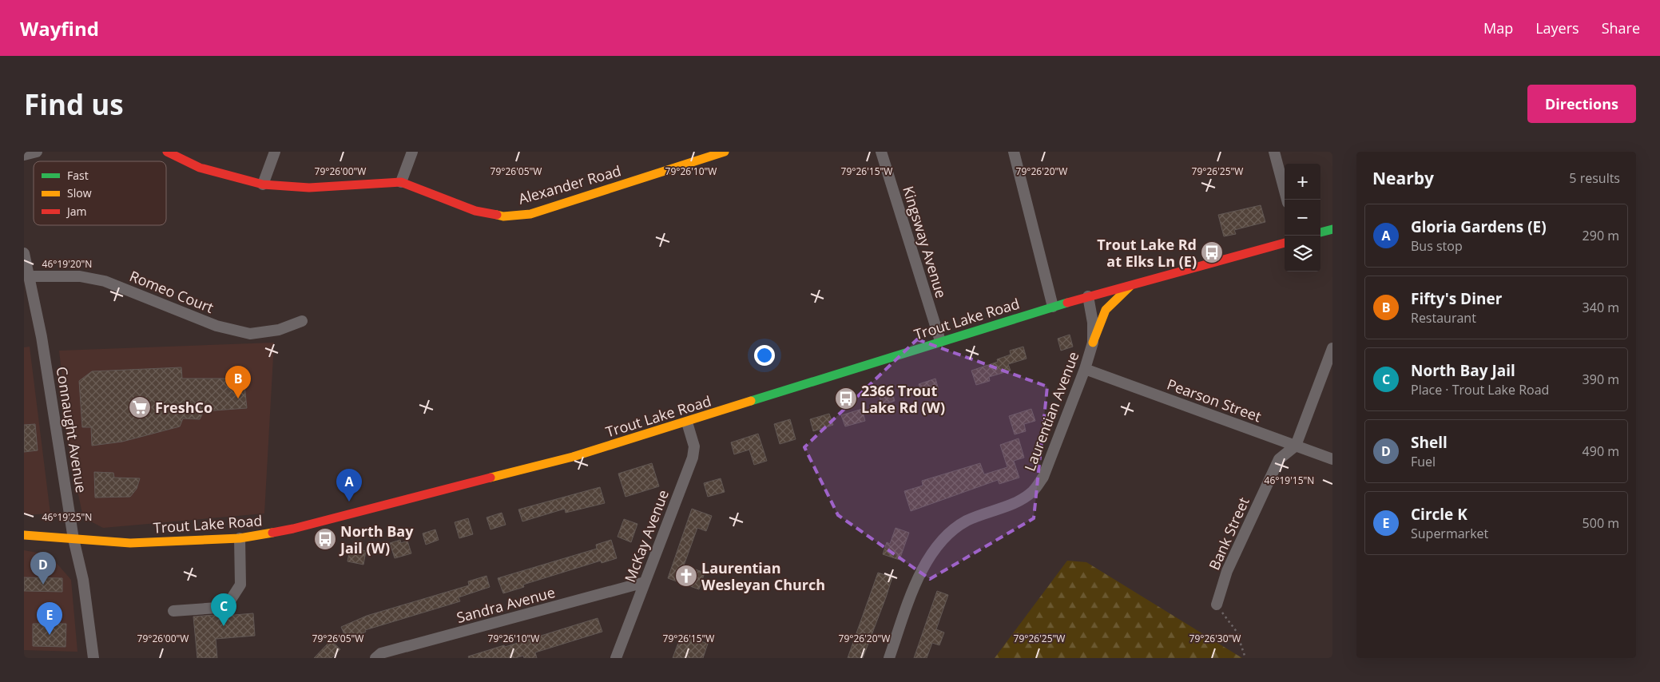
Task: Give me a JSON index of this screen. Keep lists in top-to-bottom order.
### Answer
{
  "streets": {
    "main road": ["Alexander Road", "Trout Lake Road"],
    "street": [
      "Kingsway Avenue",
      "Romeo Court",
      "Pearson Street",
      "Laurentian Avenue",
      "Connaught Avenue",
      "Bank Street",
      "McKay Avenue",
      "Sandra Avenue"
    ]
  },
  "crossings": [
    ["Kingsway Avenue", "Trout Lake Road"],
    ["Romeo Court", "Connaught Avenue"],
    ["Trout Lake Road", "Laurentian Avenue"],
    ["Trout Lake Road", "Connaught Avenue"],
    ["Trout Lake Road", "McKay Avenue"],
    ["Pearson Street", "Laurentian Avenue"],
    ["Pearson Street", "Bank Street"],
    ["McKay Avenue", "Sandra Avenue"]
  ],
  "places": {
    "bus stop": ["Trout Lake Rd at Elks Ln (E)", "2366 Trout Lake Rd (W)", "North Bay Jail (W)"],
    "supermarket": ["FreshCo"],
    "church": ["Laurentian Wesleyan Church"]
  },
  "legend": ["Fast", "Slow", "Jam"],
  "page": {
    "header": "Wayfind",
    "nav": ["Map", "Layers", "Share"],
    "buttons": "Directions",
    "title": "Find us",
    "heading": ["Nearby", "5 results"],
    "map_buttons": ["+", "−"],
    "list": [
      {
        "mark": "A",
        "name": "Gloria Gardens (E)",
        "note": "Bus stop",
        "value": "290 m"
      },
      {
        "mark": "B",
        "name": "Fifty's Diner",
        "note": "Restaurant",
        "value": "340 m"
      },
      {
        "mark": "C",
        "name": "North Bay Jail",
        "note": "Place · Trout Lake Road",
        "value": "390 m"
      },
      {
        "mark": "D",
        "name": "Shell",
        "note": "Fuel",
        "value": "490 m"
      },
      {
        "mark": "E",
        "name": "Circle K",
        "note": "Supermarket",
        "value": "500 m"
      }
    ],
    "pins": [
      "B",
      "A",
      "D",
      "C",
      "E"
    ]
  },
  "coordinates": [
    "79°26'25\"W",
    "79°26'00\"W",
    "79°26'05\"W",
    "79°26'10\"W",
    "79°26'15\"W",
    "79°26'20\"W",
    "46°19'20\"N",
    "46°19'15\"N",
    "46°19'25\"N",
    "79°26'30\"W"
  ]
}
